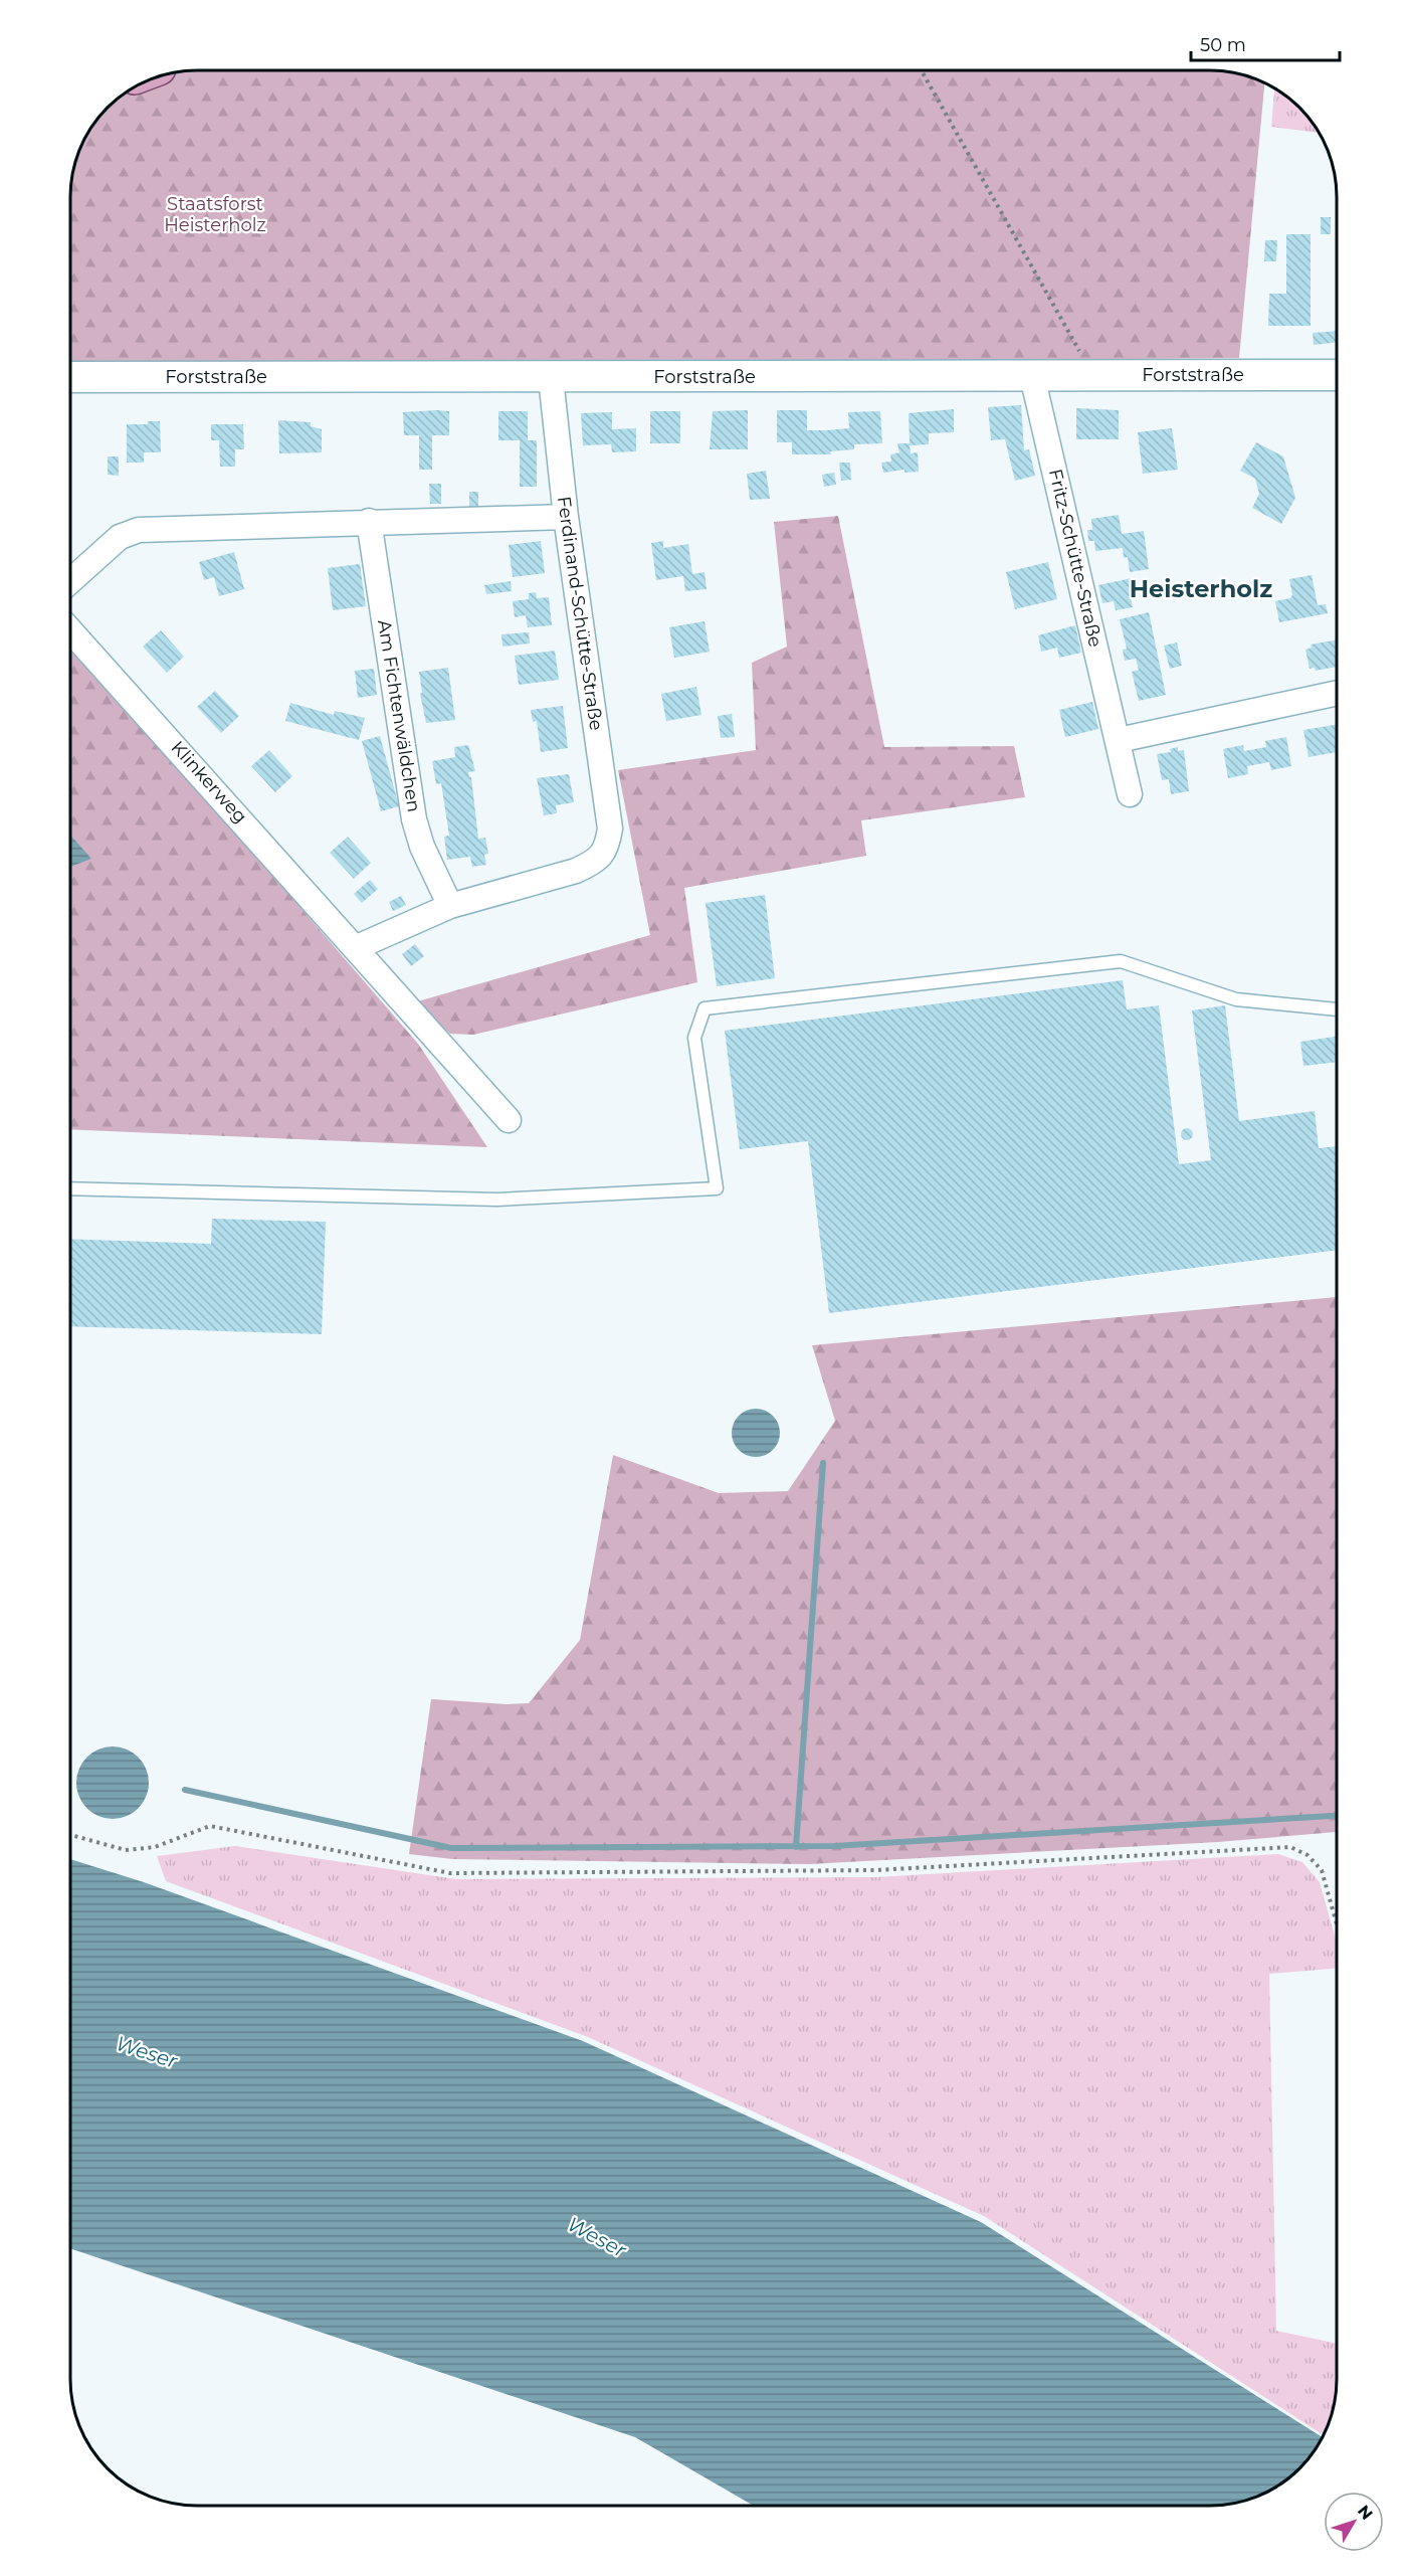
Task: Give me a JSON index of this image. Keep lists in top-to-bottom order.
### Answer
{
  "streets": {
    "street": [
      "Forststraße",
      "Fritz-Schütte-Straße",
      "Ferdinand-Schütte-Straße",
      "Am Fichtenwäldchen",
      "Klinkerweg"
    ]
  },
  "crossings": [
    ["Forststraße", "Fritz-Schütte-Straße"],
    ["Forststraße", "Ferdinand-Schütte-Straße"],
    ["Ferdinand-Schütte-Straße", "Am Fichtenwäldchen"]
  ],
  "districts": ["Heisterholz"],
  "water": ["Weser"],
  "parks": ["Staatsforst Heisterholz"],
  "scale_bar": "50 m",
  "north": "top right"
}
